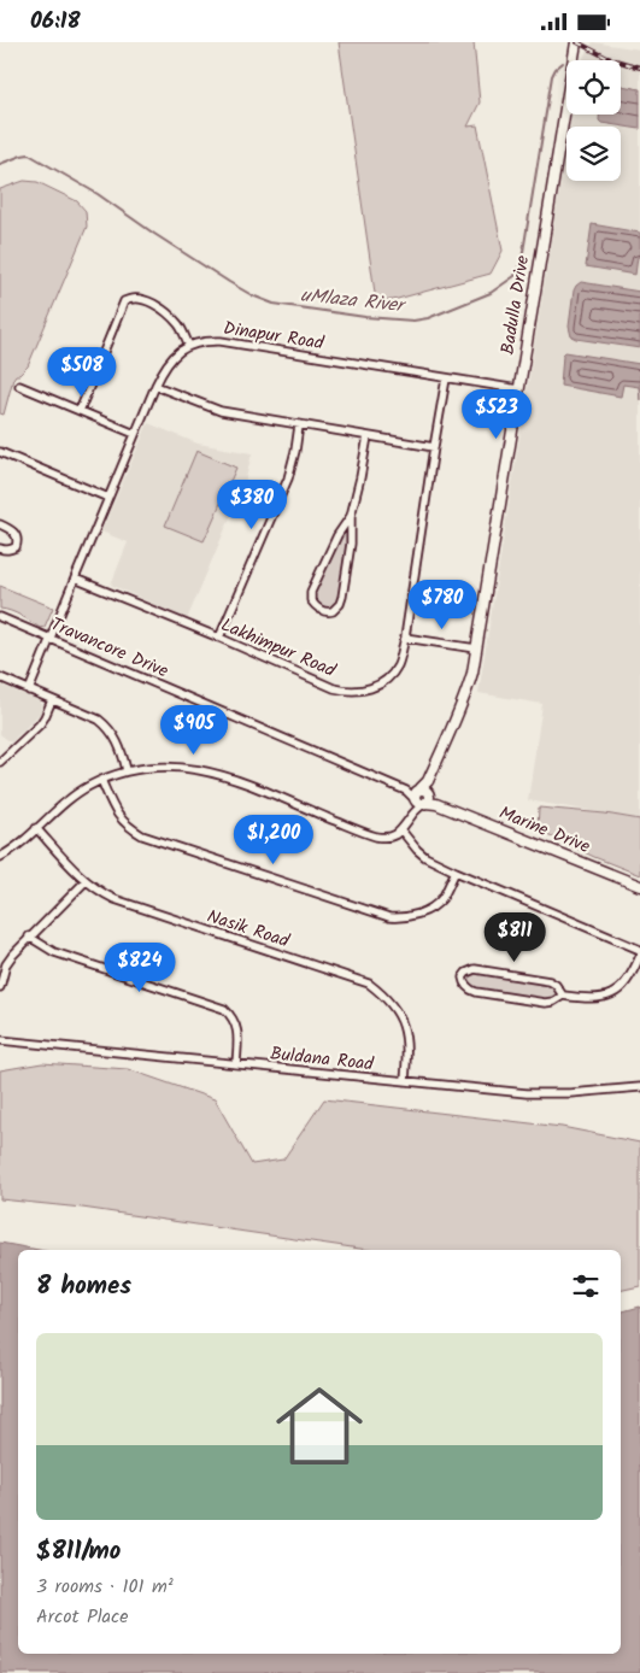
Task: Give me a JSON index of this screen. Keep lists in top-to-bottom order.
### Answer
{
  "streets": {
    "street": [
      "Badulla Drive",
      "Dinapur Road",
      "Travancore Drive",
      "Lakhimpur Road",
      "Marine Drive",
      "Nasik Road",
      "Buldana Road"
    ]
  },
  "crossings": [
    ["Badulla Drive", "Dinapur Road"],
    ["Badulla Drive", "Travancore Drive"],
    ["Badulla Drive", "Marine Drive"],
    ["Dinapur Road", "Travancore Drive"],
    ["Dinapur Road", "Lakhimpur Road"],
    ["Travancore Drive", "Marine Drive"],
    ["Nasik Road", "Buldana Road"]
  ],
  "water": ["uMlaza River"],
  "page": {
    "status": "06:18",
    "price": [
      "$508",
      "$523",
      "$380",
      "$780",
      "$905",
      "$1,200",
      "$811",
      "$824"
    ],
    "heading": "8 homes",
    "list": [
      {
        "name": "$811/mo",
        "note": "3 rooms · 101 m² · Arcot Place"
      }
    ]
  }
}
